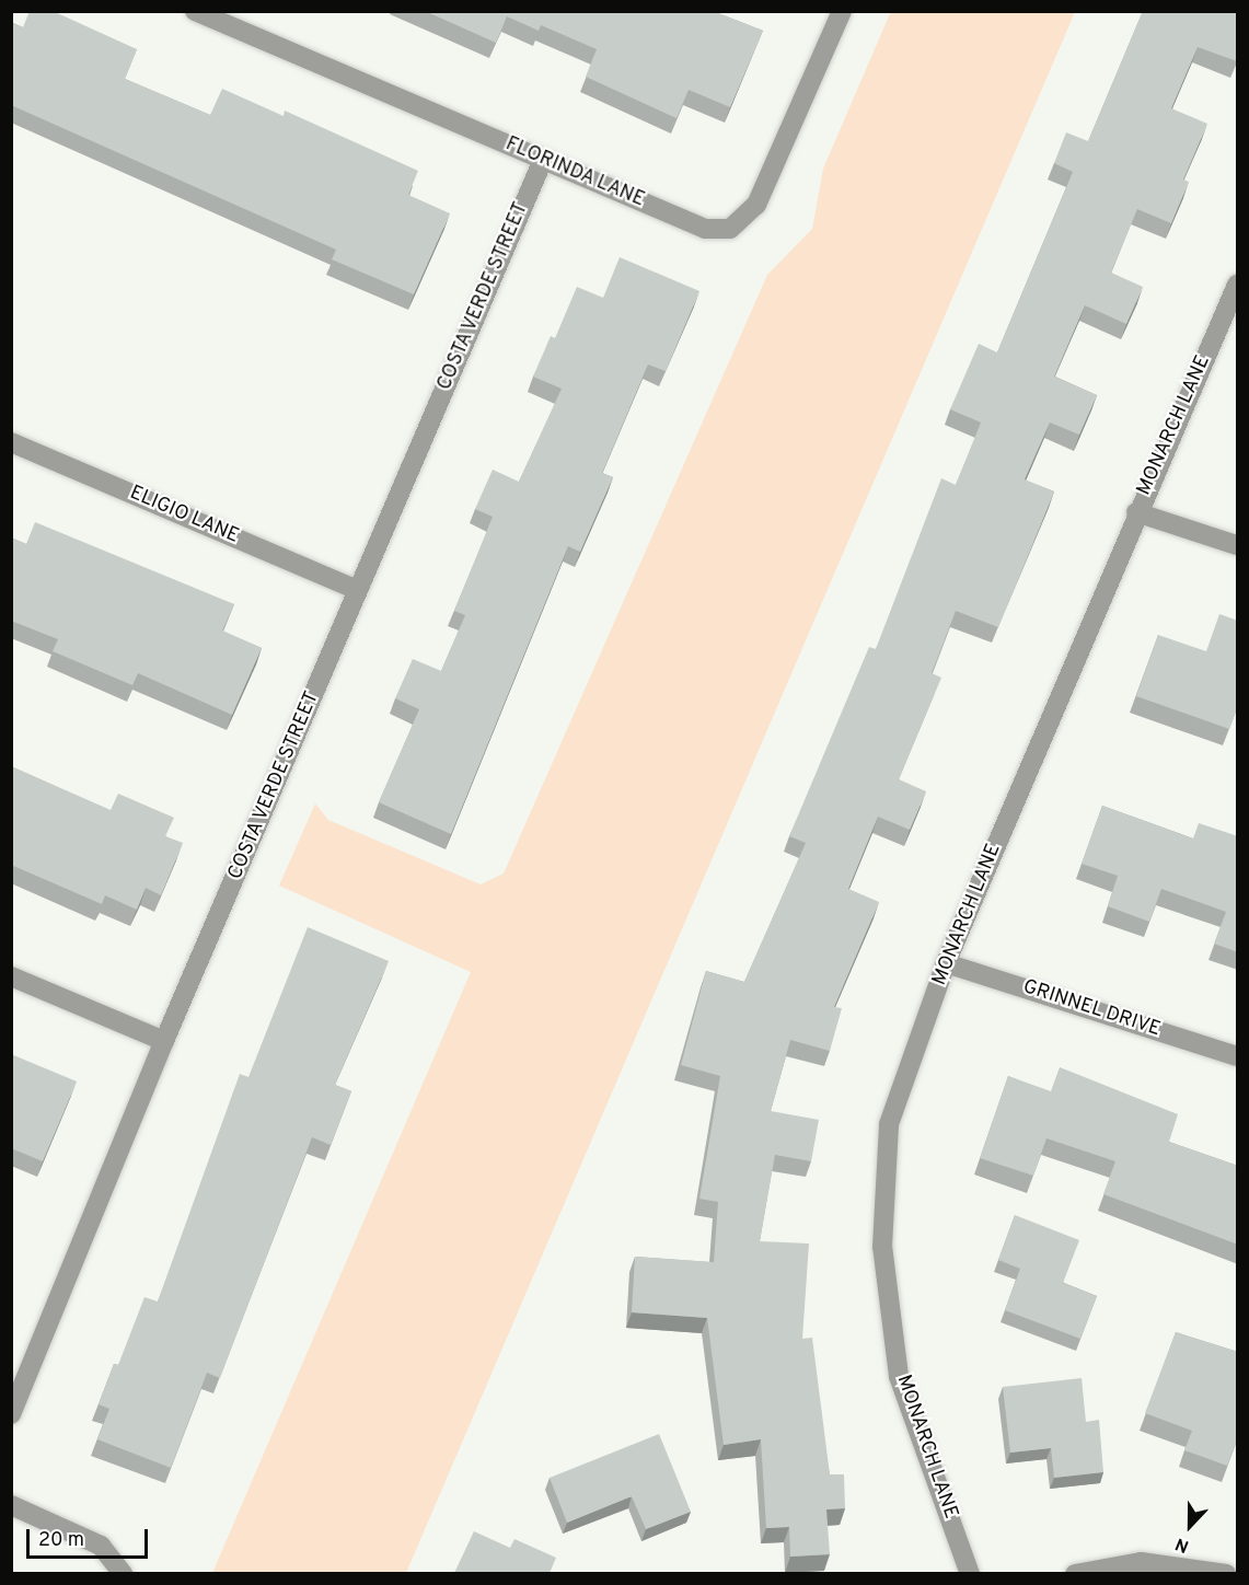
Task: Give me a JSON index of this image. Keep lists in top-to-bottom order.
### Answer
{
  "streets": {
    "street": [
      "FLORINDA LANE",
      "COSTA VERDE STREET",
      "MONARCH LANE",
      "ELIGIO LANE",
      "GRINNEL DRIVE"
    ]
  },
  "crossings": [
    ["FLORINDA LANE", "COSTA VERDE STREET"],
    ["COSTA VERDE STREET", "ELIGIO LANE"],
    ["MONARCH LANE", "GRINNEL DRIVE"]
  ],
  "scale_bar": "20 m",
  "north": "bottom"
}
